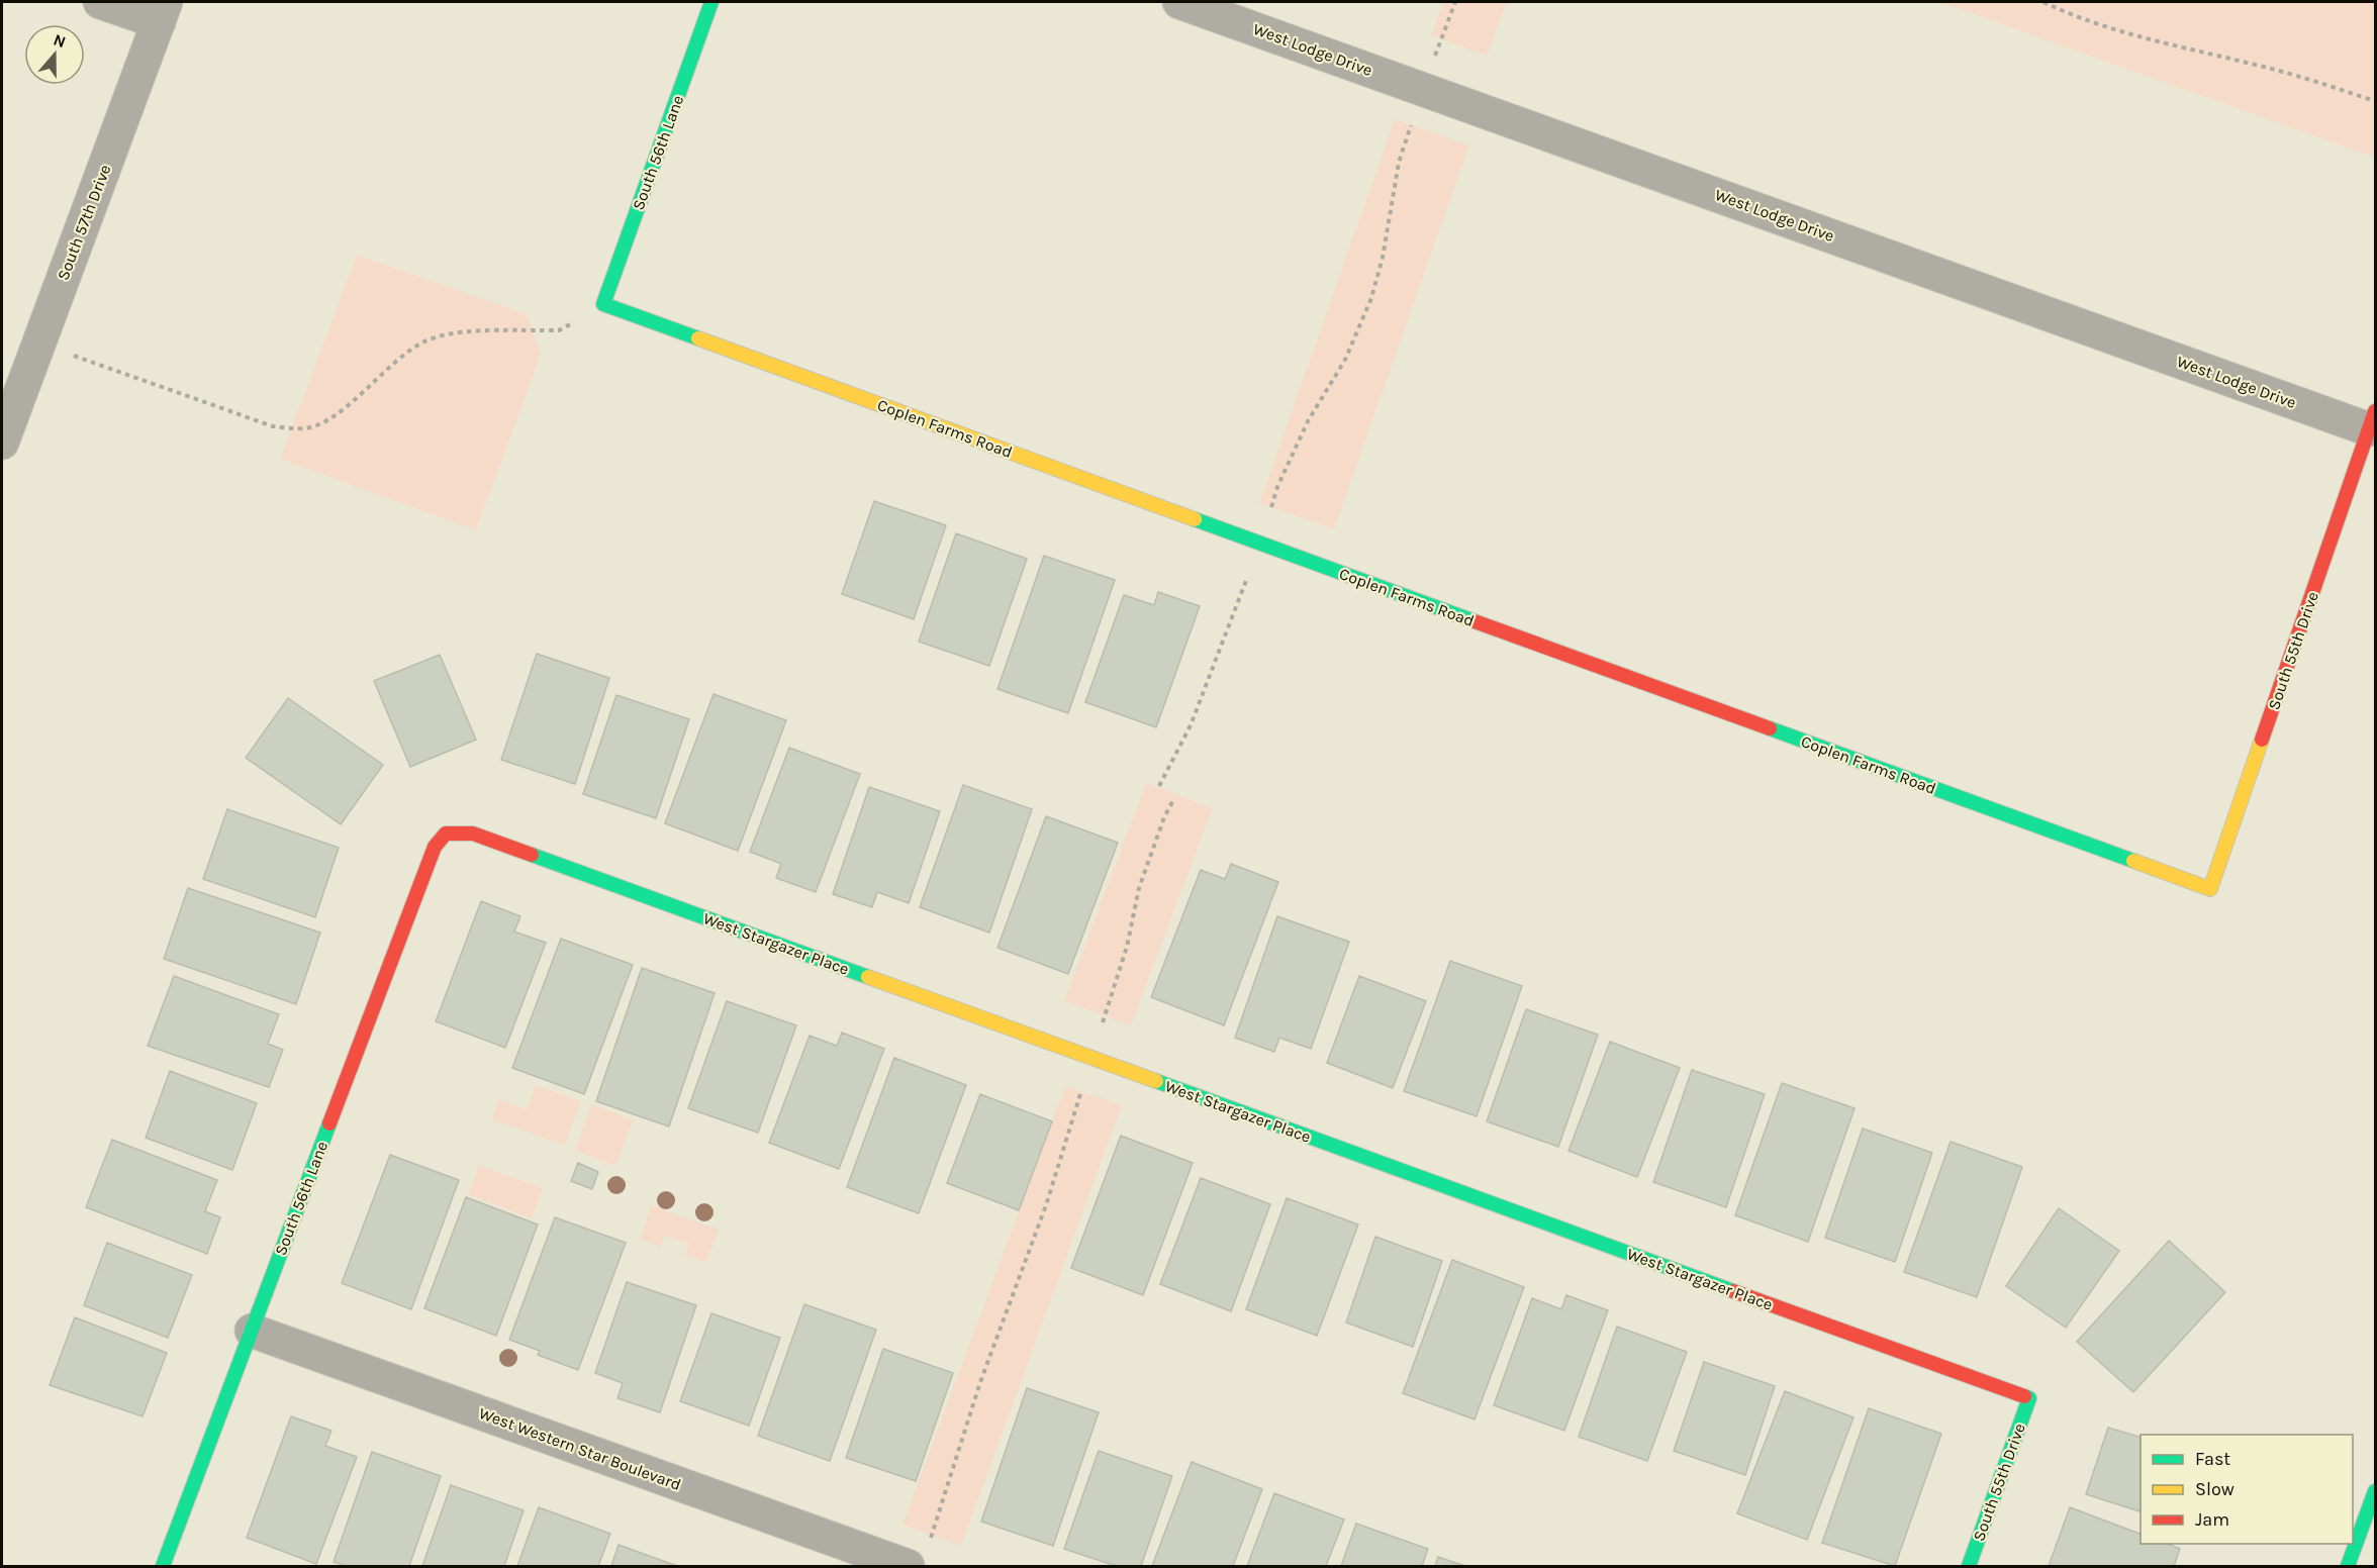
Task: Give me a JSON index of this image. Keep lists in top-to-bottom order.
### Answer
{
  "streets": {
    "street": [
      "West Lodge Drive",
      "South 56th Lane",
      "South 57th Drive",
      "Coplen Farms Road",
      "South 55th Drive",
      "West Stargazer Place",
      "West Western Star Boulevard"
    ]
  },
  "crossings": [
    ["West Lodge Drive", "South 55th Drive"],
    ["South 56th Lane", "Coplen Farms Road"],
    ["South 56th Lane", "West Stargazer Place"],
    ["South 56th Lane", "West Western Star Boulevard"],
    ["Coplen Farms Road", "South 55th Drive"],
    ["South 55th Drive", "West Stargazer Place"]
  ],
  "legend": ["Fast", "Slow", "Jam"],
  "north": "top"
}
